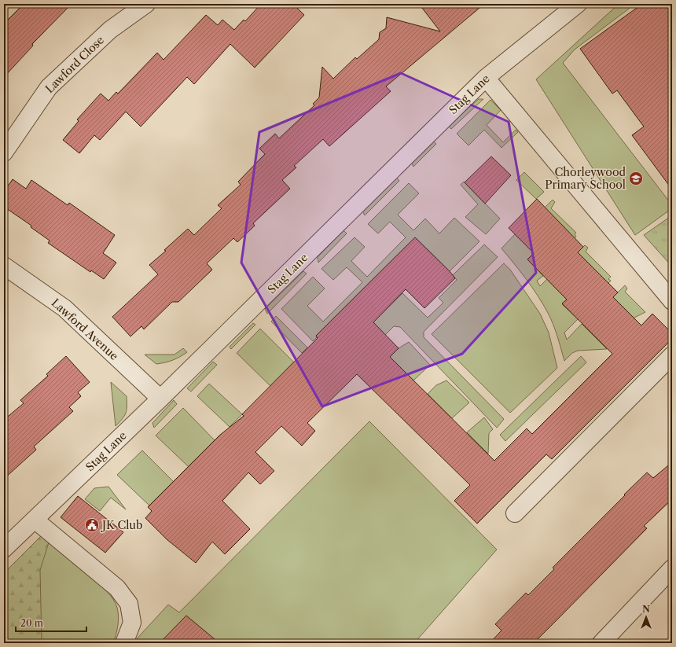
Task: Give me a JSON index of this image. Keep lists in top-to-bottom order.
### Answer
{
  "streets": {
    "street": ["Lawford Close", "Stag Lane", "Lawford Avenue"]
  },
  "crossings": [
    ["Stag Lane", "Lawford Avenue"]
  ],
  "places": {
    "school or university": ["Chorleywood Primary School"],
    "public building": ["JK Club"]
  },
  "scale_bar": "20 m",
  "north": "top"
}
